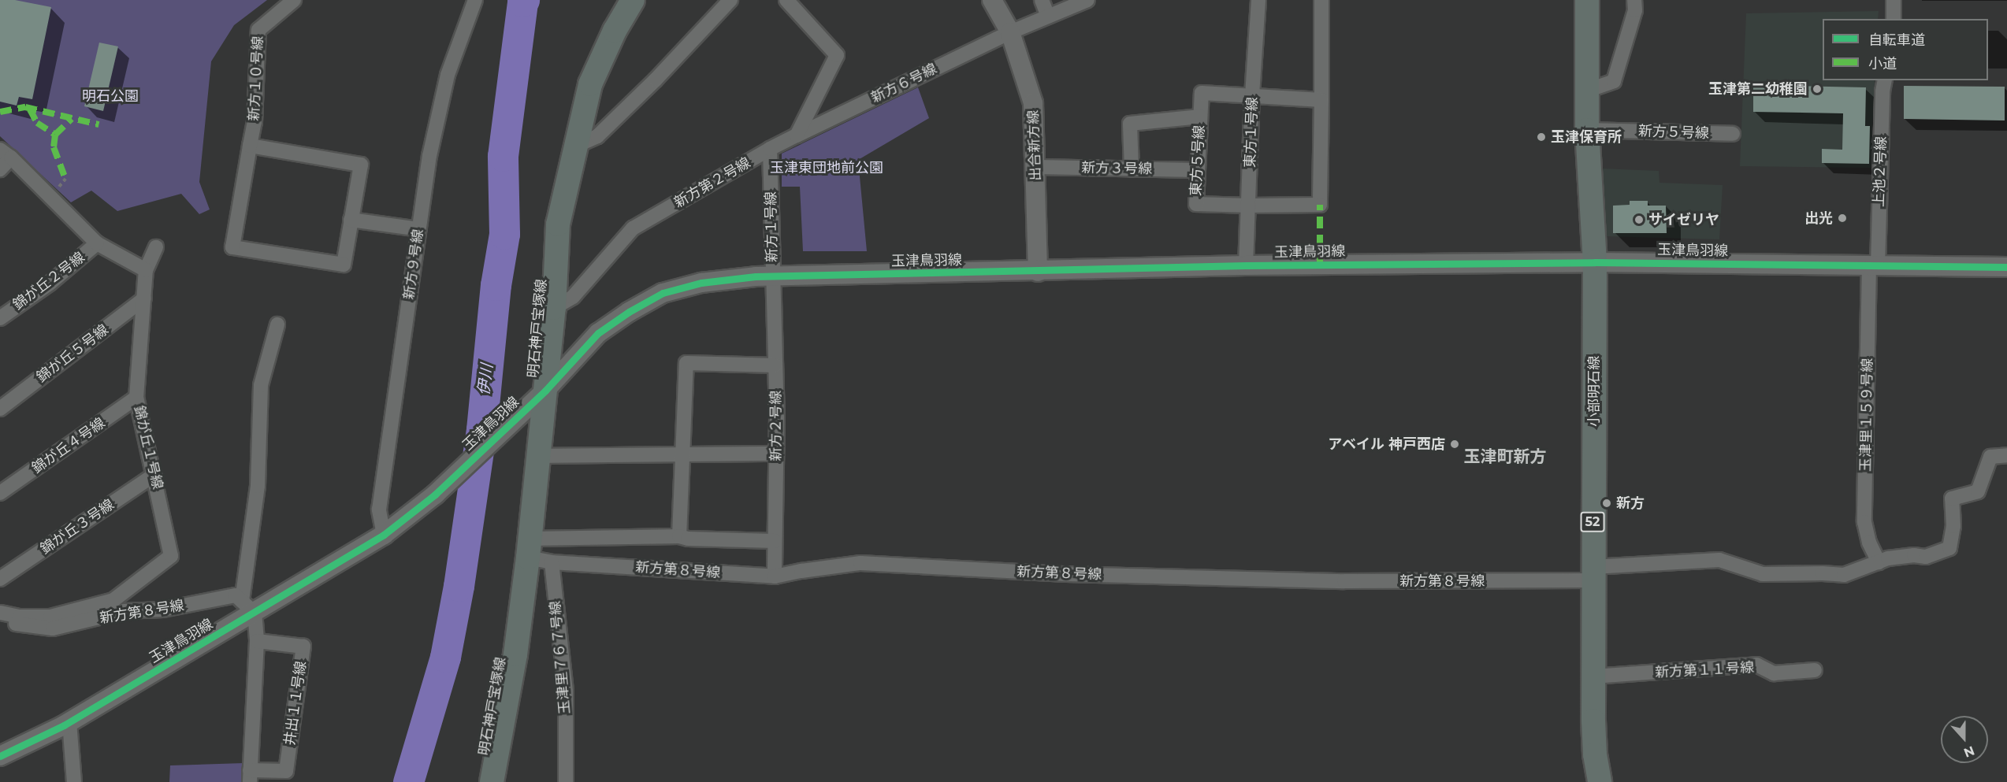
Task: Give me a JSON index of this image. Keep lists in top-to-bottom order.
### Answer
{
  "streets": {
    "main road": ["明石神戸宝塚線", "小部明石線", "52"],
    "street": [
      "新方１０号線",
      "新方６号線",
      "東方１号線",
      "新方５号線",
      "出合新方線",
      "東方５号線",
      "新方３号線",
      "上池２号線",
      "新方第２号線",
      "新方１号線",
      "玉津鳥羽線",
      "新方９号線",
      "錦が丘２号線",
      "錦が丘５号線",
      "玉津里１５９号線",
      "新方２号線",
      "錦が丘４号線",
      "錦が丘１号線",
      "錦が丘３号線",
      "新方第８号線",
      "玉津里７６７号線",
      "新方第１１号線",
      "井出１１号線"
    ]
  },
  "crossings": [
    ["新方６号線", "出合新方線"],
    ["新方６号線", "新方第２号線"],
    ["東方１号線", "東方５号線"],
    ["東方１号線", "玉津鳥羽線"],
    ["新方５号線", "小部明石線"],
    ["出合新方線", "新方３号線"],
    ["出合新方線", "玉津鳥羽線"],
    ["東方５号線", "新方３号線"],
    ["上池２号線", "玉津鳥羽線"],
    ["上池２号線", "玉津里１５９号線"],
    ["新方第２号線", "新方１号線"],
    ["新方第２号線", "明石神戸宝塚線"],
    ["新方１号線", "玉津鳥羽線"],
    ["新方１号線", "新方２号線"],
    ["玉津鳥羽線", "新方９号線"],
    ["玉津鳥羽線", "明石神戸宝塚線"],
    ["玉津鳥羽線", "小部明石線"],
    ["玉津鳥羽線", "玉津里１５９号線"],
    ["玉津鳥羽線", "新方２号線"],
    ["玉津鳥羽線", "新方第８号線"],
    ["玉津鳥羽線", "井出１１号線"],
    ["明石神戸宝塚線", "新方第８号線"],
    ["錦が丘５号線", "錦が丘１号線"],
    ["小部明石線", "新方第８号線"],
    ["小部明石線", "新方第１１号線"],
    ["玉津里１５９号線", "新方第８号線"],
    ["新方２号線", "新方第８号線"],
    ["錦が丘４号線", "錦が丘１号線"],
    ["錦が丘１号線", "錦が丘３号線"],
    ["錦が丘１号線", "新方第８号線"],
    ["新方第８号線", "玉津里７６７号線"],
    ["新方第８号線", "井出１１号線"]
  ],
  "districts": ["玉津町新方"],
  "water": ["伊川"],
  "parks": ["明石公園", "玉津東団地前公園"],
  "places": [
    "玉津第二幼稚園",
    "玉津保育所",
    "出光",
    "サイゼリヤ",
    "アベイル 神戸西店",
    "新方"
  ],
  "legend": ["自転車道", "小道"],
  "north": "bottom"
}
